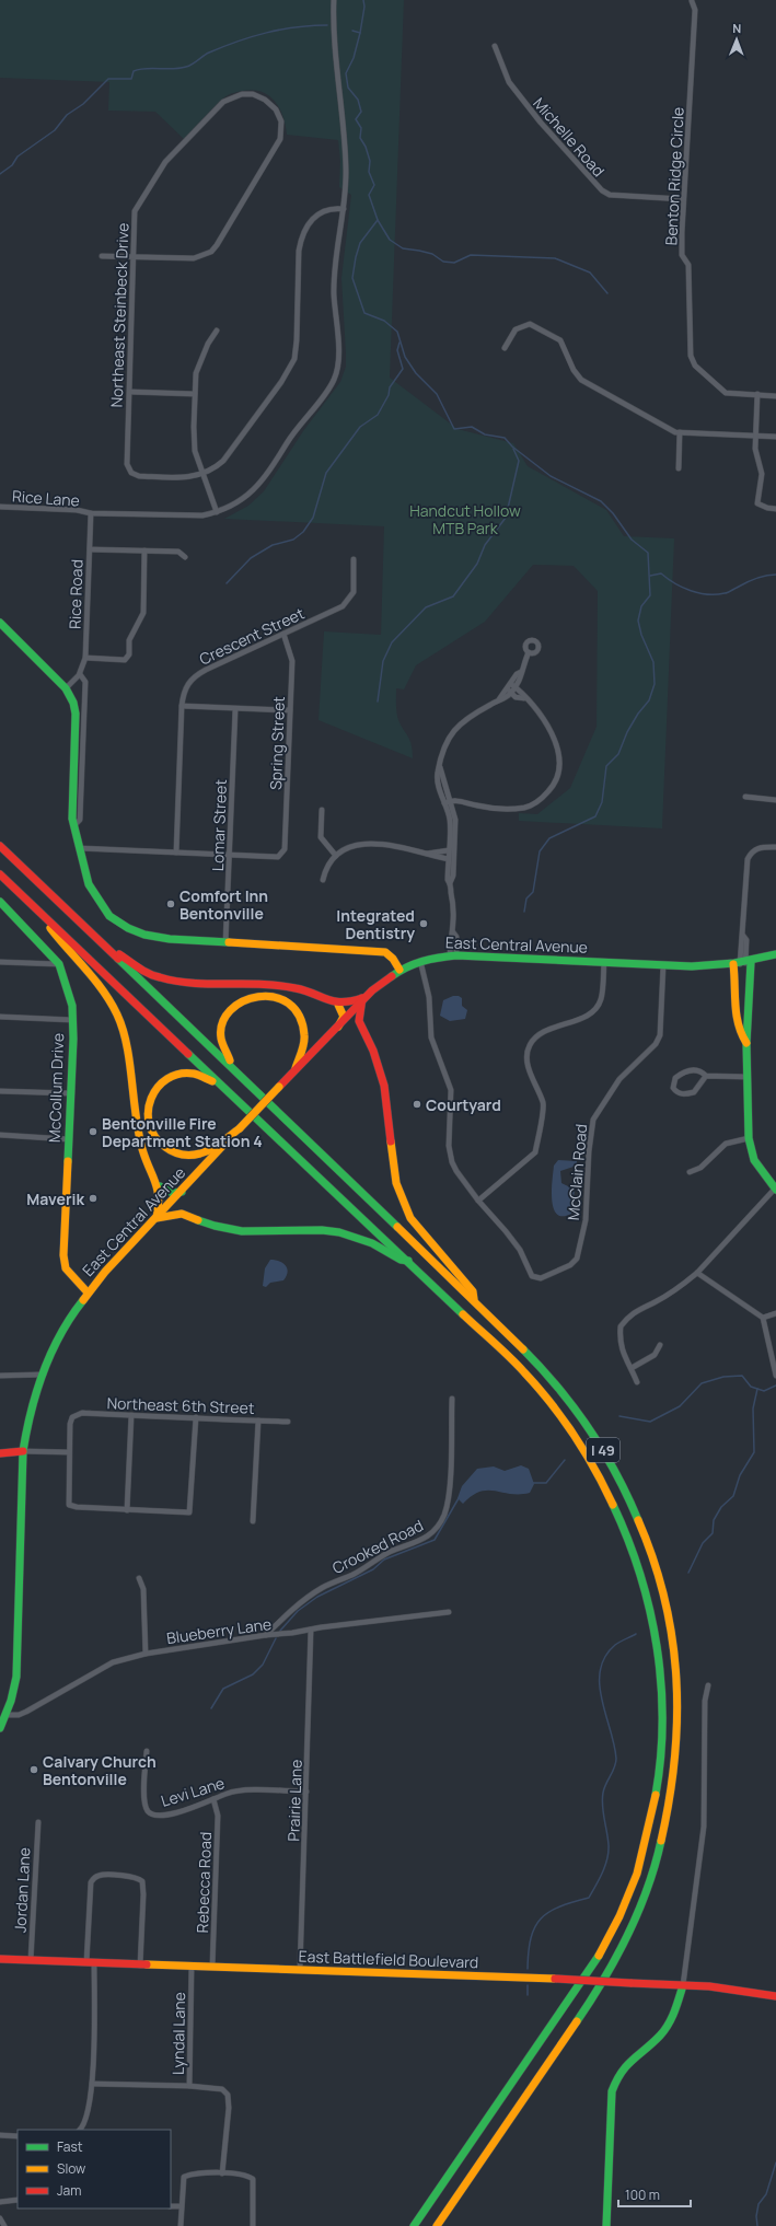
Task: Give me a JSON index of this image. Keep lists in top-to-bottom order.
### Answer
{
  "streets": {
    "main road": [
      "East Central Avenue",
      "McCollum Drive",
      "I 49",
      "East Battlefield Boulevard"
    ],
    "street": [
      "Michelle Road",
      "Benton Ridge Circle",
      "Northeast Steinbeck Drive",
      "Rice Lane",
      "Rice Road",
      "Crescent Street",
      "Spring Street",
      "Lomar Street",
      "McClain Road",
      "Northeast 6th Street",
      "Crooked Road",
      "Blueberry Lane",
      "Levi Lane",
      "Prairie Lane",
      "Rebecca Road",
      "Jordan Lane",
      "Lyndal Lane"
    ]
  },
  "crossings": [
    ["Michelle Road", "Benton Ridge Circle"],
    ["Rice Lane", "Rice Road"],
    ["Crescent Street", "Spring Street"],
    ["Spring Street", "Lomar Street"],
    ["East Central Avenue", "McCollum Drive"],
    ["East Central Avenue", "McClain Road"],
    ["East Central Avenue", "Blueberry Lane"],
    ["Crooked Road", "Blueberry Lane"],
    ["Blueberry Lane", "Prairie Lane"],
    ["Levi Lane", "Prairie Lane"],
    ["Levi Lane", "Rebecca Road"],
    ["Prairie Lane", "East Battlefield Boulevard"],
    ["Rebecca Road", "East Battlefield Boulevard"],
    ["Jordan Lane", "East Battlefield Boulevard"],
    ["East Battlefield Boulevard", "Lyndal Lane"]
  ],
  "parks": ["Handcut Hollow MTB Park"],
  "places": [
    "Comfort Inn Bentonville",
    "Integrated Dentistry",
    "Courtyard",
    "Bentonville Fire Department Station 4",
    "Maverik",
    "Calvary Church Bentonville"
  ],
  "legend": ["Fast", "Slow", "Jam"],
  "scale_bar": "100 m",
  "north": "top"
}
